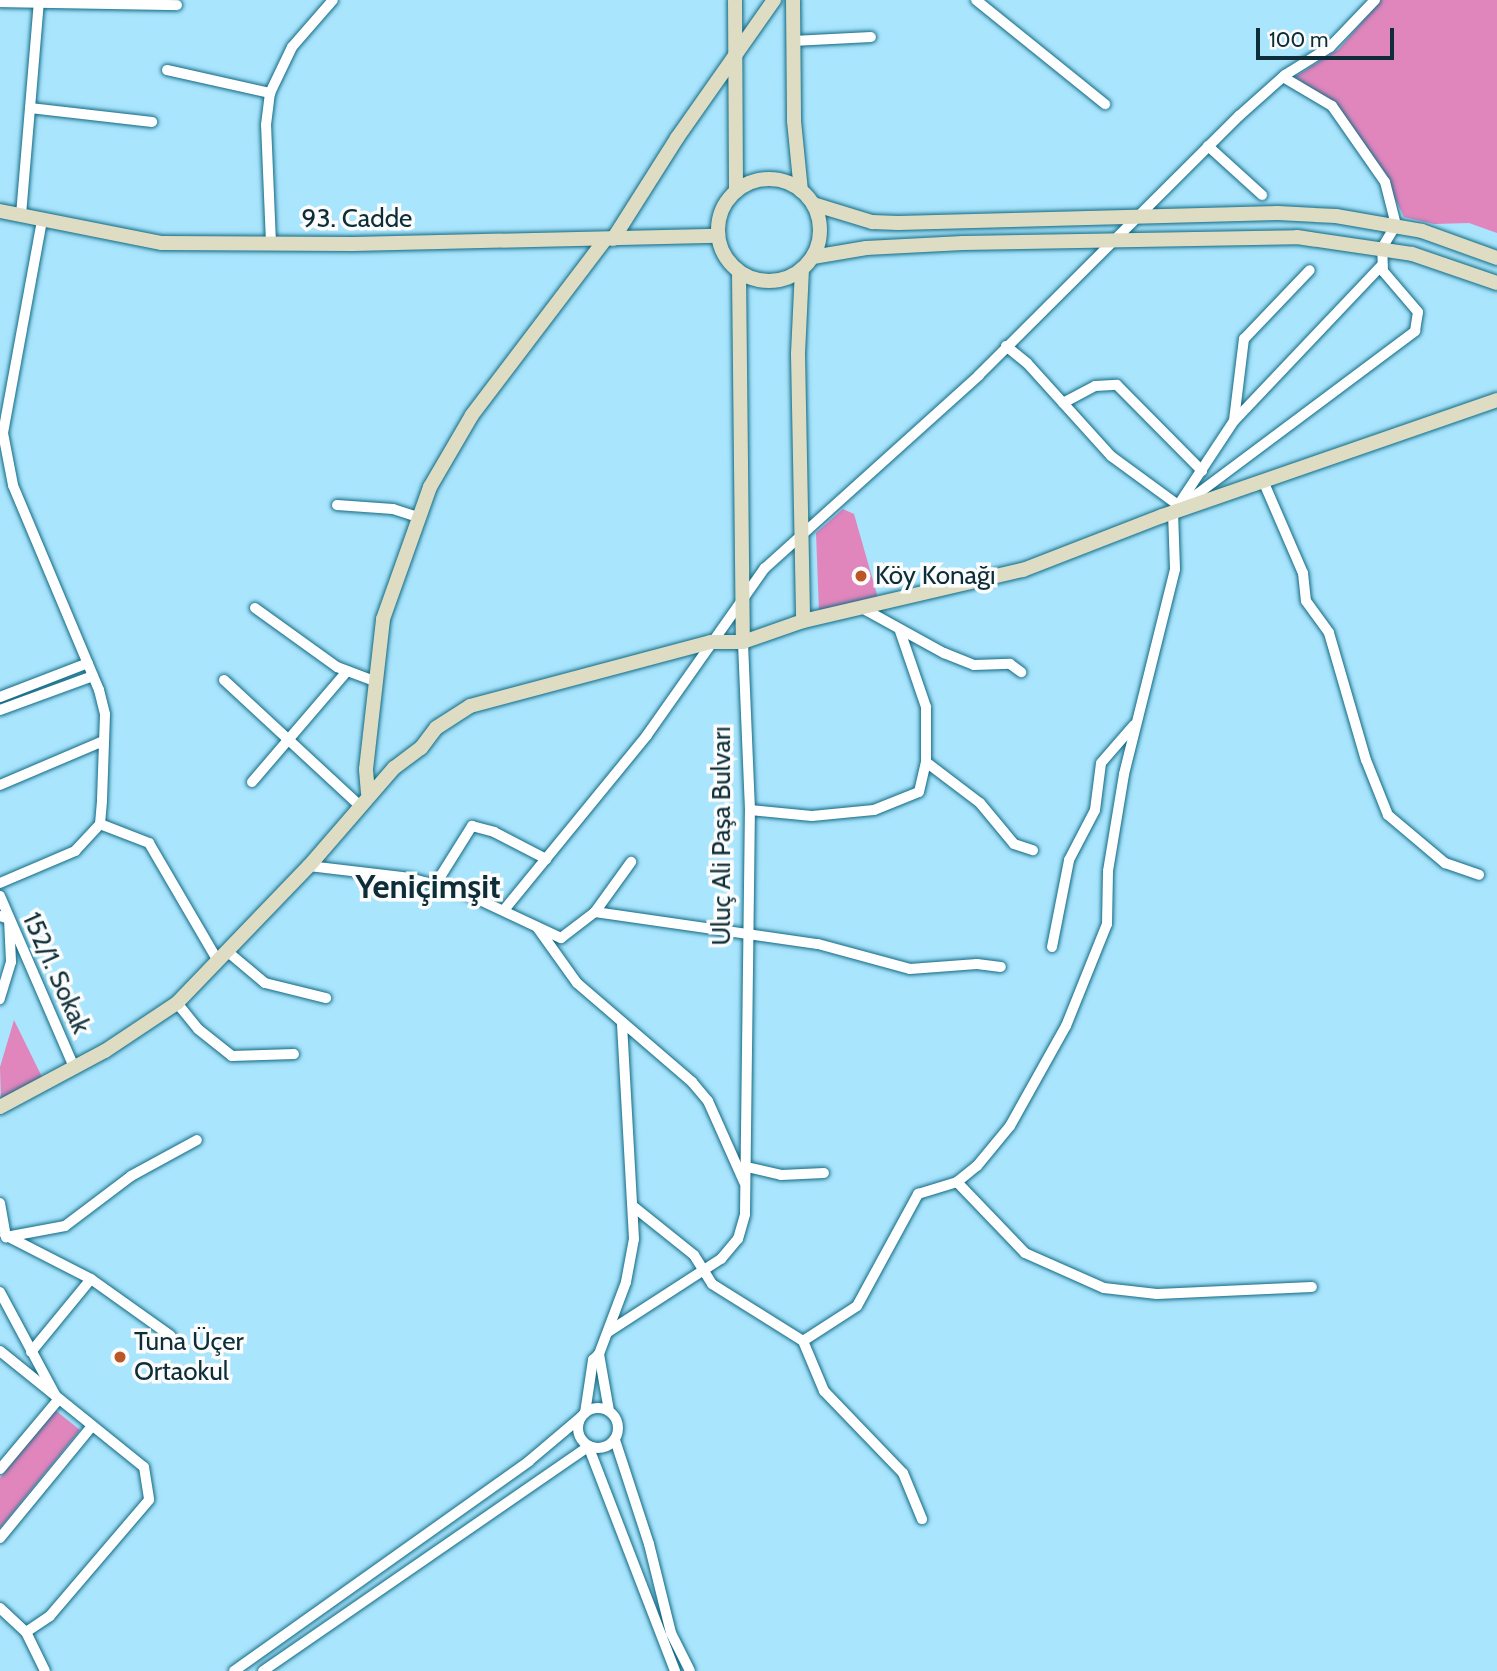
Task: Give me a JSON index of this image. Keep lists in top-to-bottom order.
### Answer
{
  "streets": {
    "street": ["93. Cadde", "Uluç Ali Paşa Bulvarı", "152/1. Sokak"]
  },
  "crossings": [
    ["93. Cadde", "Uluç Ali Paşa Bulvarı"]
  ],
  "districts": ["Yeniçimşit"],
  "places": ["Köy Konağı", "Tuna Üçer Ortaokul"],
  "scale_bar": "100 m"
}
